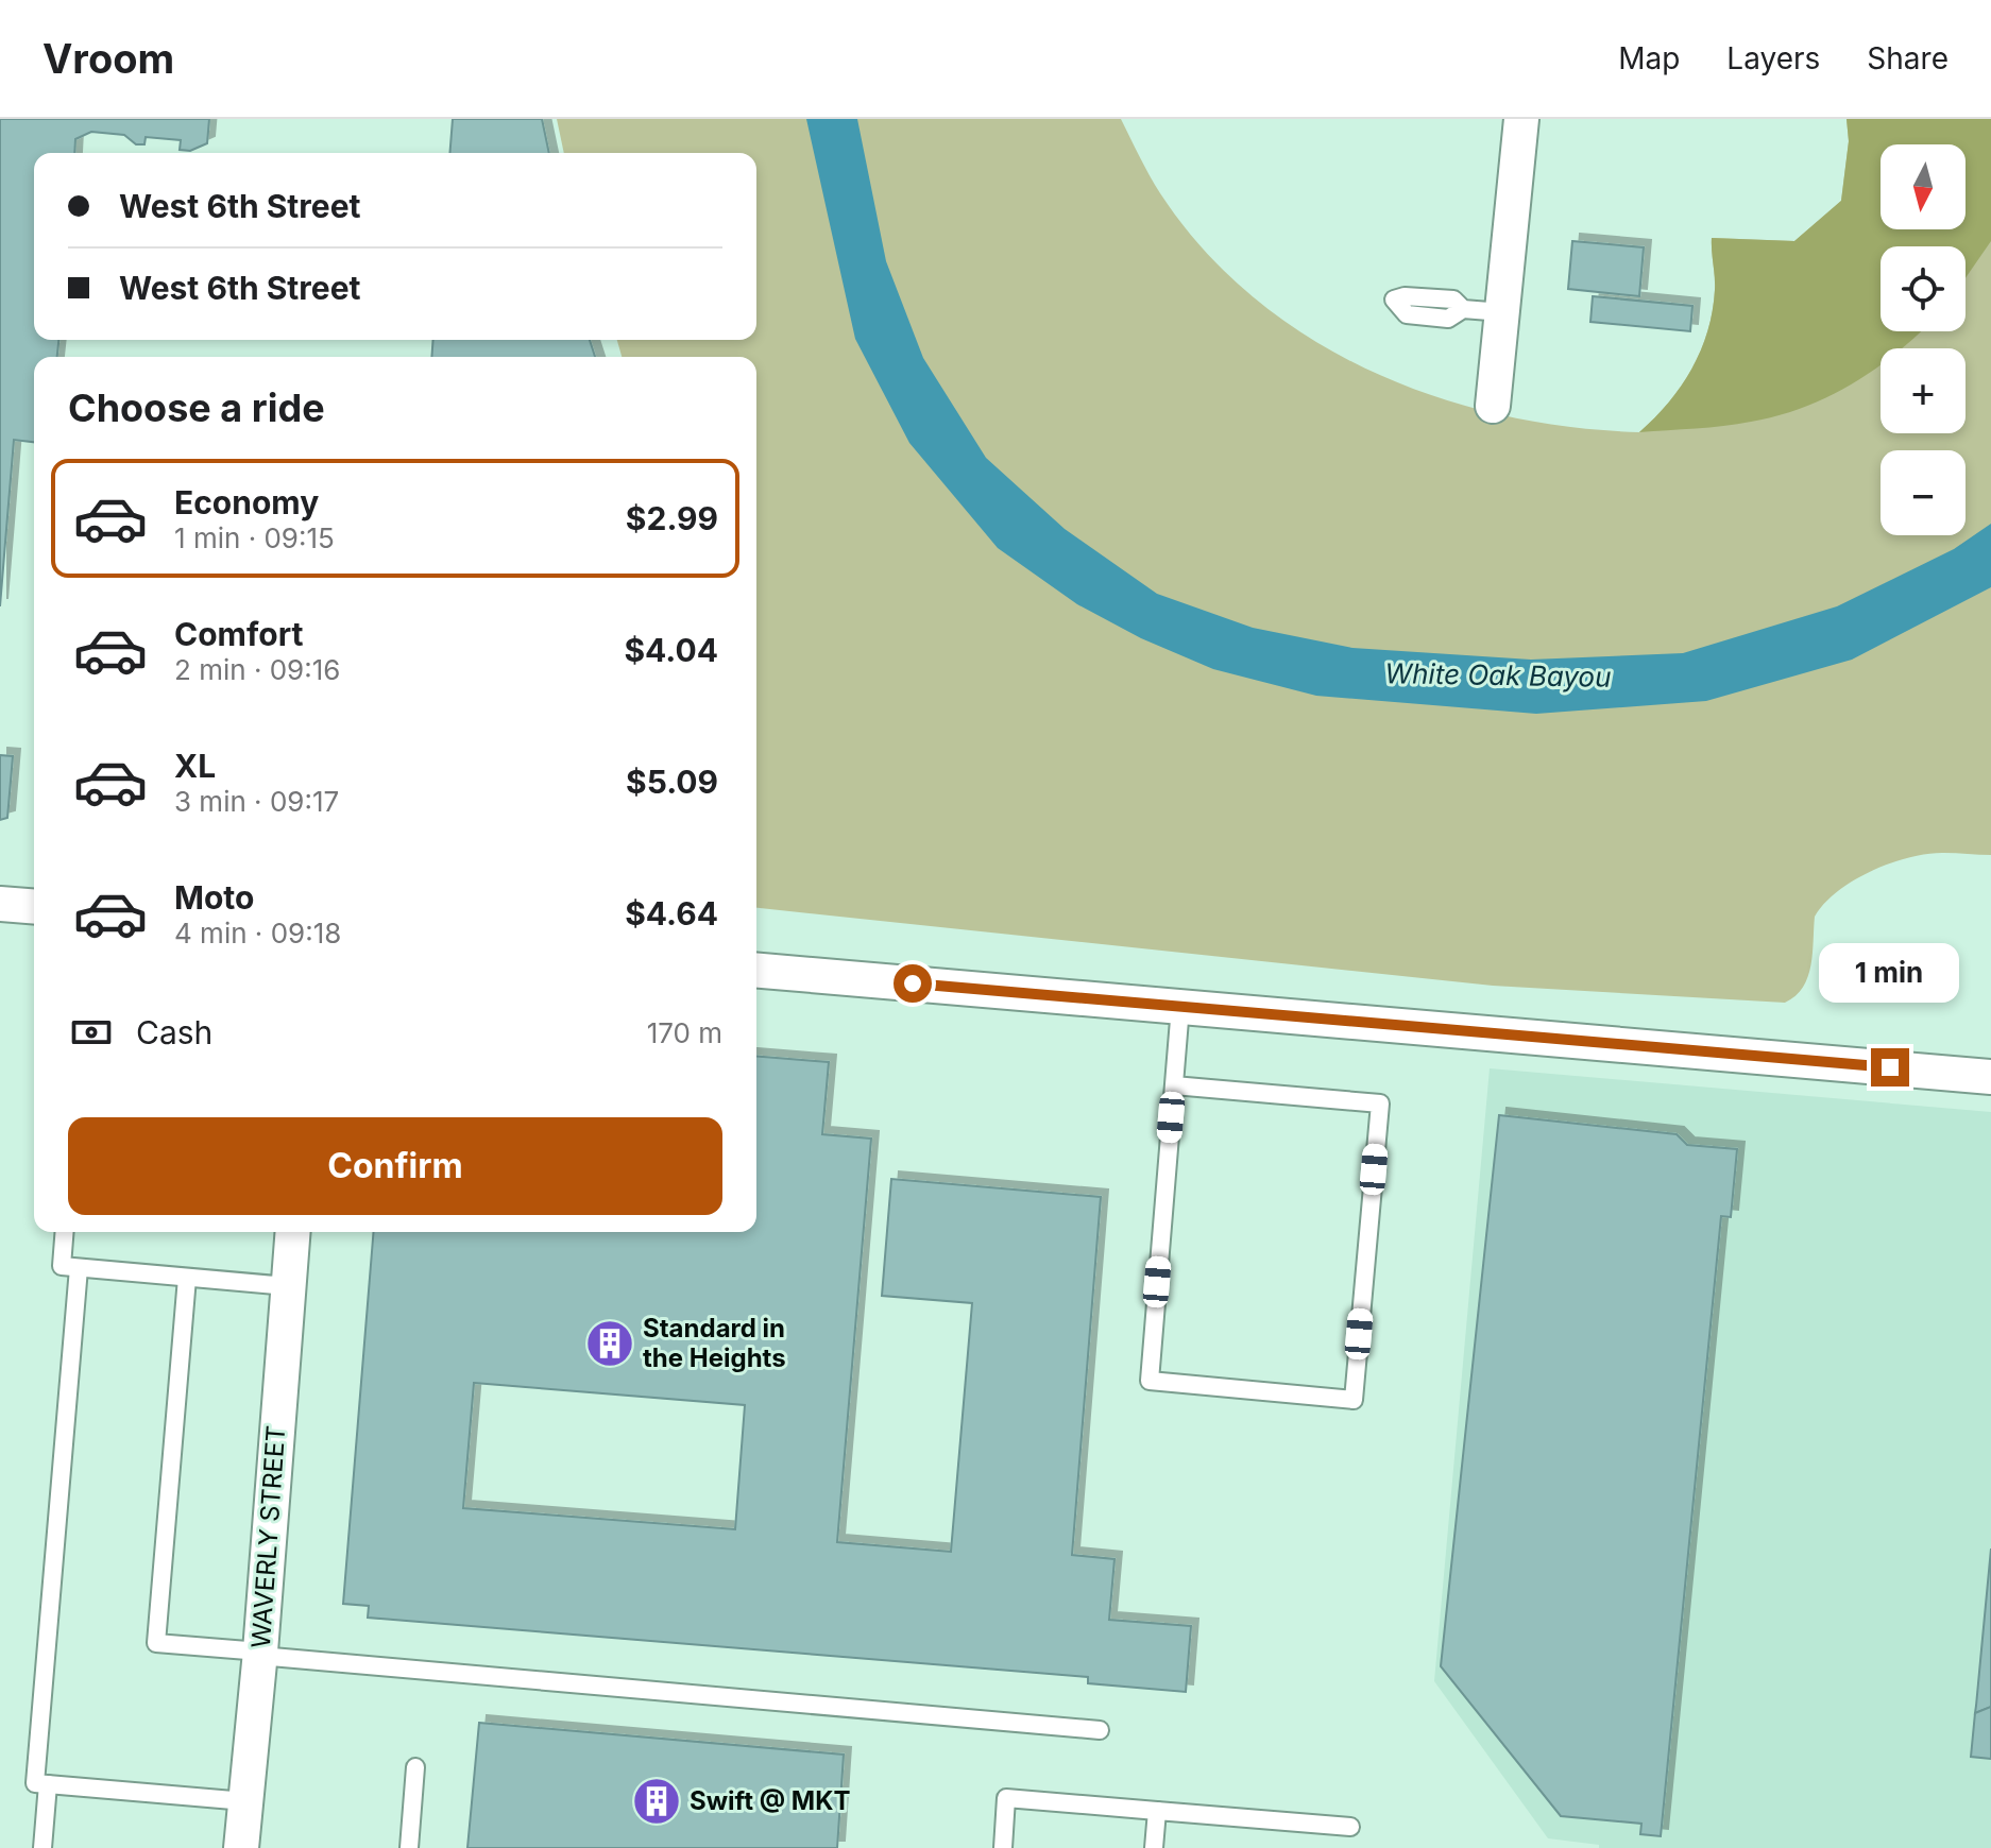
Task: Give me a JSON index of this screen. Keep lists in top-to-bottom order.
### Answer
{
  "streets": {
    "street": ["WAVERLY STREET"]
  },
  "water": ["White Oak Bayou"],
  "places": {
    "building": ["Standard in the Heights", "Swift @ MKT"]
  },
  "north": "bottom",
  "page": {
    "header": "Vroom",
    "nav": ["Map", "Layers", "Share"],
    "map_buttons": ["+", "−"],
    "banner": ["West 6th Street", "West 6th Street"],
    "heading": "Choose a ride",
    "list": [
      {
        "name": "Economy",
        "note": "1 min · 09:15",
        "value": "$2.99"
      },
      {
        "name": "Comfort",
        "note": "2 min · 09:16",
        "value": "$4.04"
      },
      {
        "name": "XL",
        "note": "3 min · 09:17",
        "value": "$5.09"
      },
      {
        "name": "Moto",
        "note": "4 min · 09:18",
        "value": "$4.64"
      }
    ],
    "bubble": "1 min",
    "pay": ["Cash", "170 m"],
    "buttons": "Confirm"
  }
}
